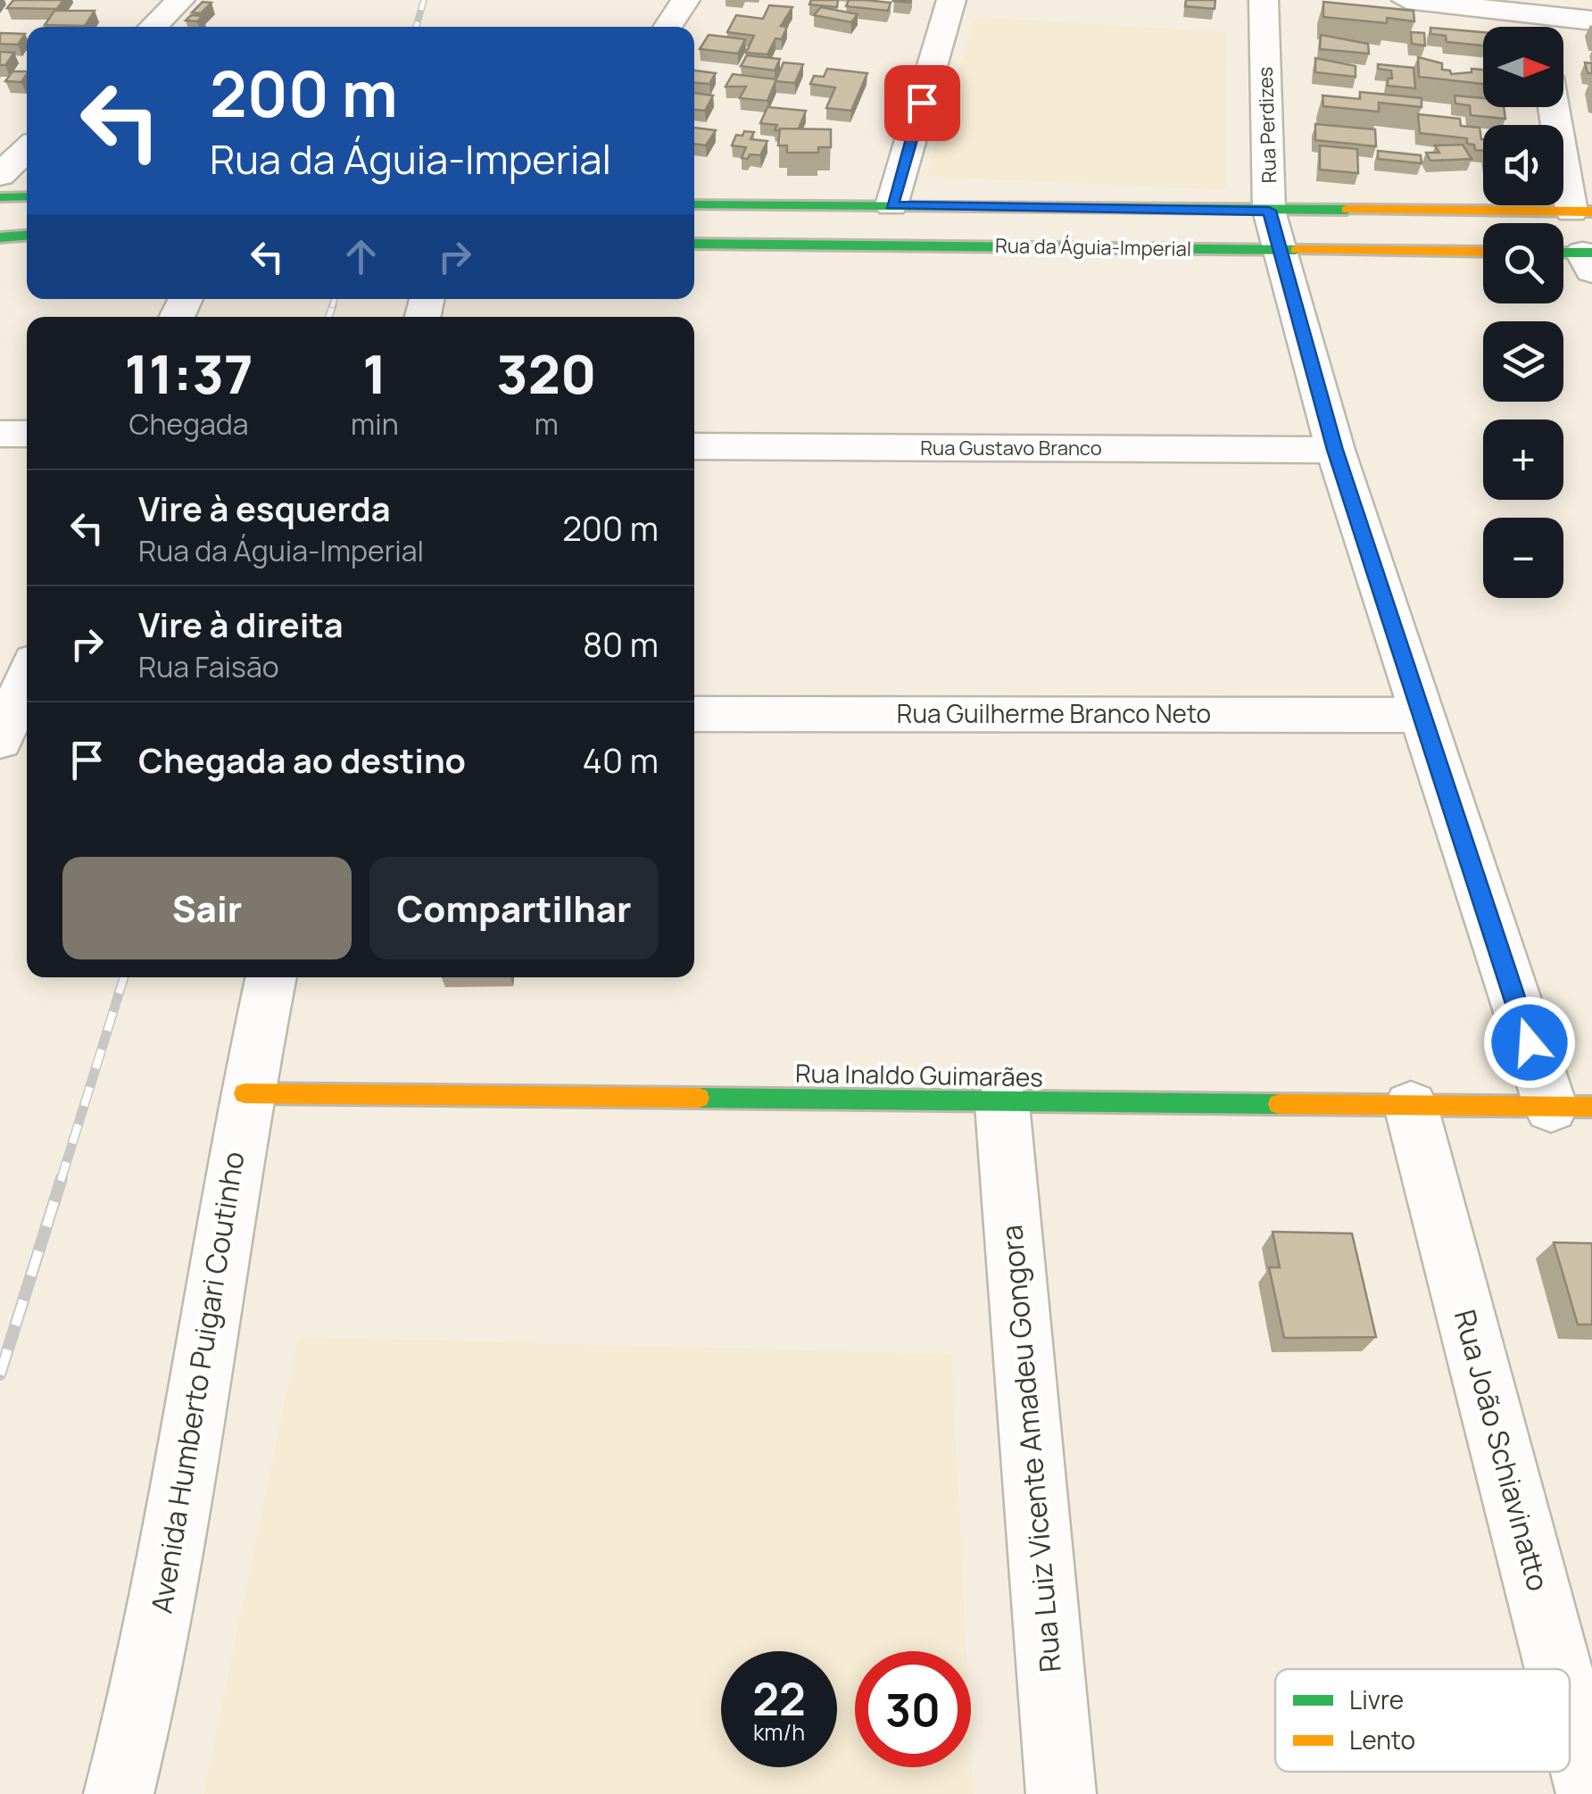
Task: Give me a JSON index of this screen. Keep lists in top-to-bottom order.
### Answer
{
  "streets": {
    "street": [
      "Rua Perdizes",
      "Rua da Águia-Imperial",
      "Rua Gustavo Branco",
      "Rua Guilherme Branco Neto",
      "Rua Inaldo Guimarães",
      "Avenida Humberto Puigari Coutinho",
      "Rua Luiz Vicente Amadeu Gongora",
      "Rua João Schiavinatto"
    ]
  },
  "crossings": [
    ["Rua Perdizes", "Rua da Águia-Imperial"],
    ["Rua Perdizes", "Rua Gustavo Branco"],
    ["Rua Perdizes", "Rua Guilherme Branco Neto"],
    ["Rua Perdizes", "Rua Inaldo Guimarães"],
    ["Rua Inaldo Guimarães", "Avenida Humberto Puigari Coutinho"],
    ["Rua Inaldo Guimarães", "Rua Luiz Vicente Amadeu Gongora"],
    ["Rua Inaldo Guimarães", "Rua João Schiavinatto"]
  ],
  "legend": ["Livre", "Lento"],
  "north": "right",
  "page": {
    "map_buttons": ["+", "−"],
    "turn": ["200 m", "Rua da Águia-Imperial"],
    "eta": [
      "11:37",
      "Chegada",
      "1",
      "min",
      "320",
      "m"
    ],
    "list": [
      {
        "name": "Vire à esquerda",
        "note": "Rua da Águia-Imperial",
        "value": "200 m"
      },
      {
        "name": "Vire à direita",
        "note": "Rua Faisão",
        "value": "80 m"
      },
      {
        "name": "Chegada ao destino",
        "value": "40 m"
      }
    ],
    "buttons": ["Sair", "Compartilhar"],
    "speed": "22 km/h",
    "limit": "30"
  }
}
